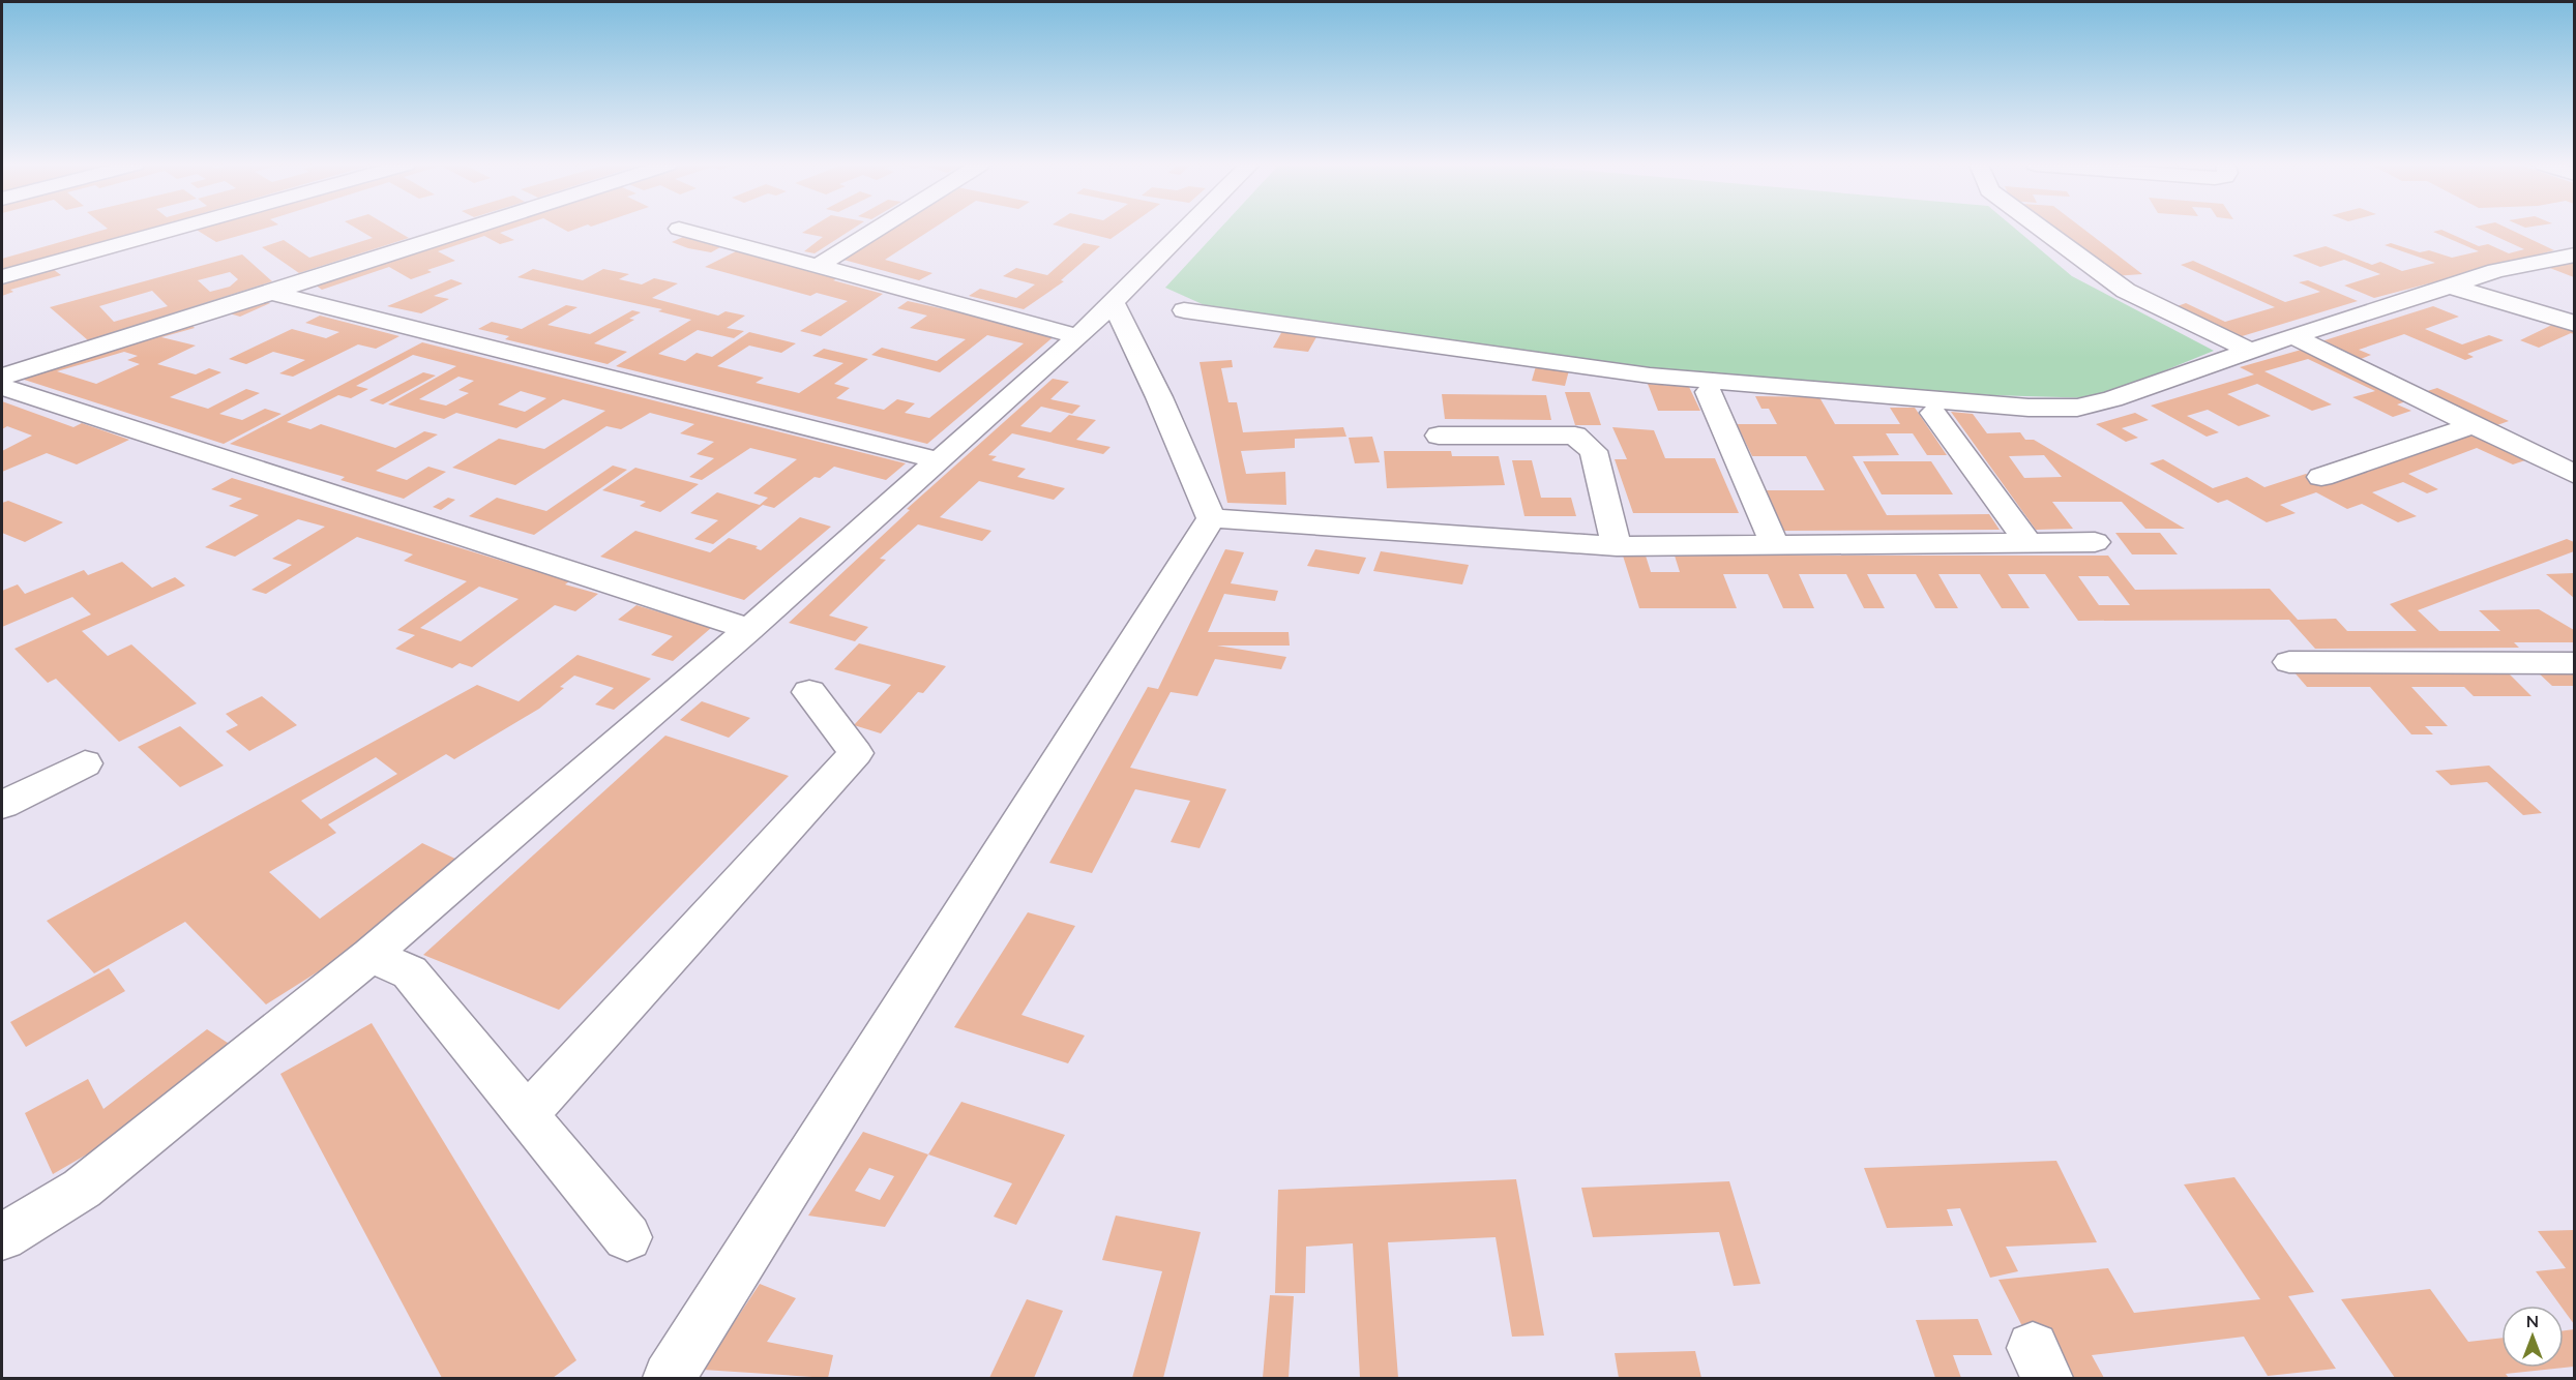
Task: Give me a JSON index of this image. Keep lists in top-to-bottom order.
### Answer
{
  "north": "top"
}
